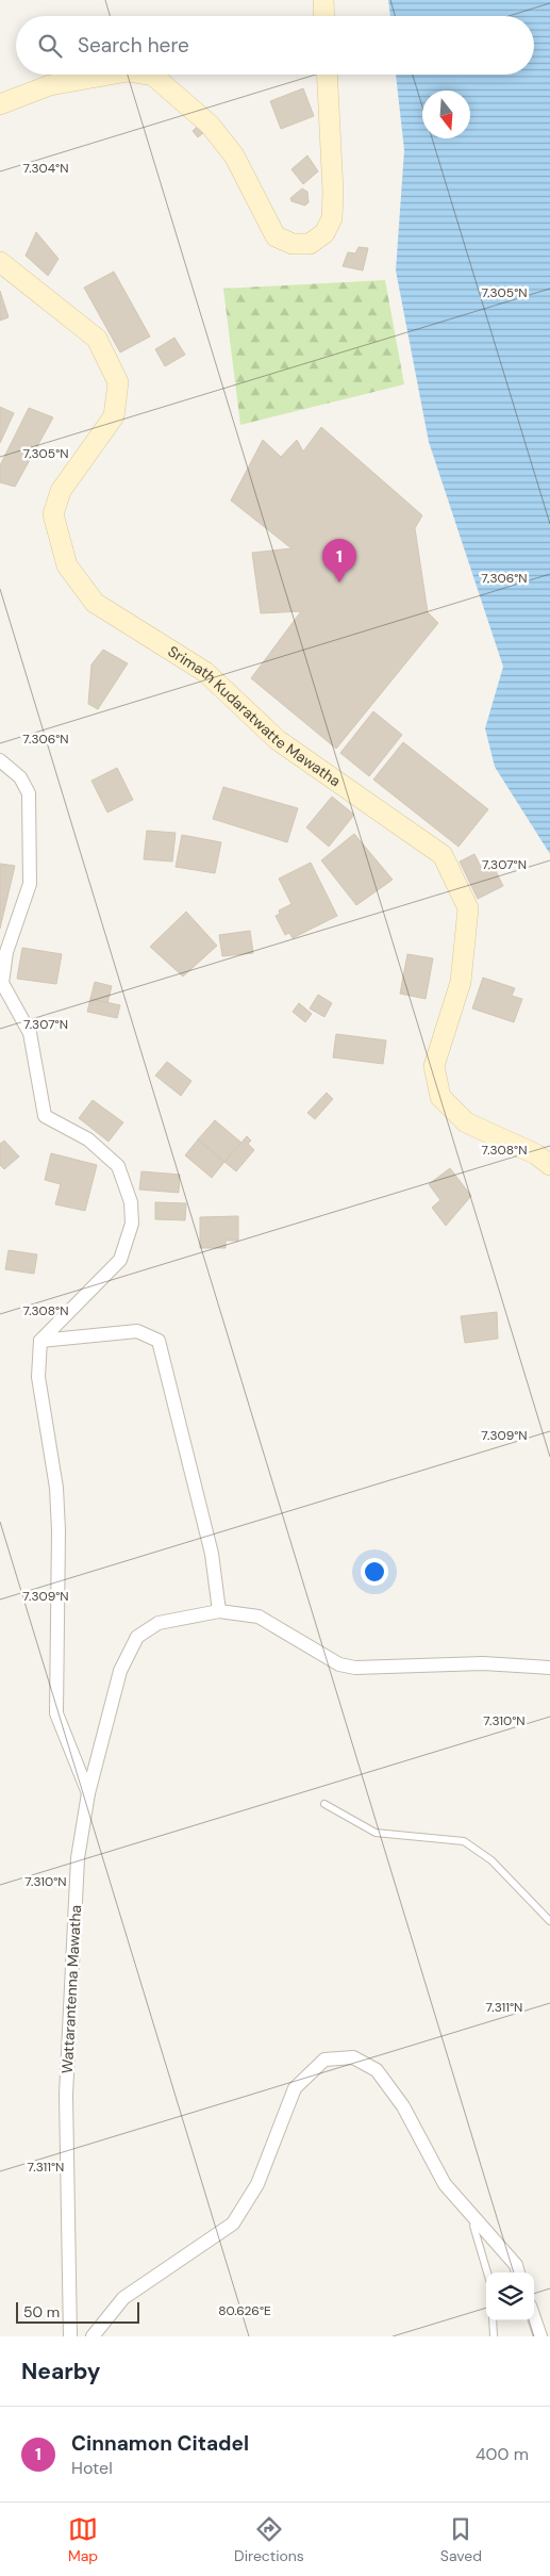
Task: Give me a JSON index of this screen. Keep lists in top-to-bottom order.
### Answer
{
  "streets": {
    "street": ["Srimath Kudaratwatte Mawatha", "Wattarantenna Mawatha"]
  },
  "scale_bar": "50 m",
  "north": "bottom",
  "page": {
    "search": "Search here",
    "pins": "1",
    "scale": "50 m",
    "heading": "Nearby",
    "list": [
      {
        "mark": "1",
        "name": "Cinnamon Citadel",
        "note": "Hotel",
        "value": "400 m"
      }
    ],
    "nav": ["Map", "Directions", "Saved"]
  },
  "coordinates": [
    "7.304°N",
    "7.305°N",
    "7.306°N",
    "7.307°N",
    "7.308°N",
    "7.309°N",
    "7.310°N",
    "7.311°N",
    "80.626°E"
  ]
}
